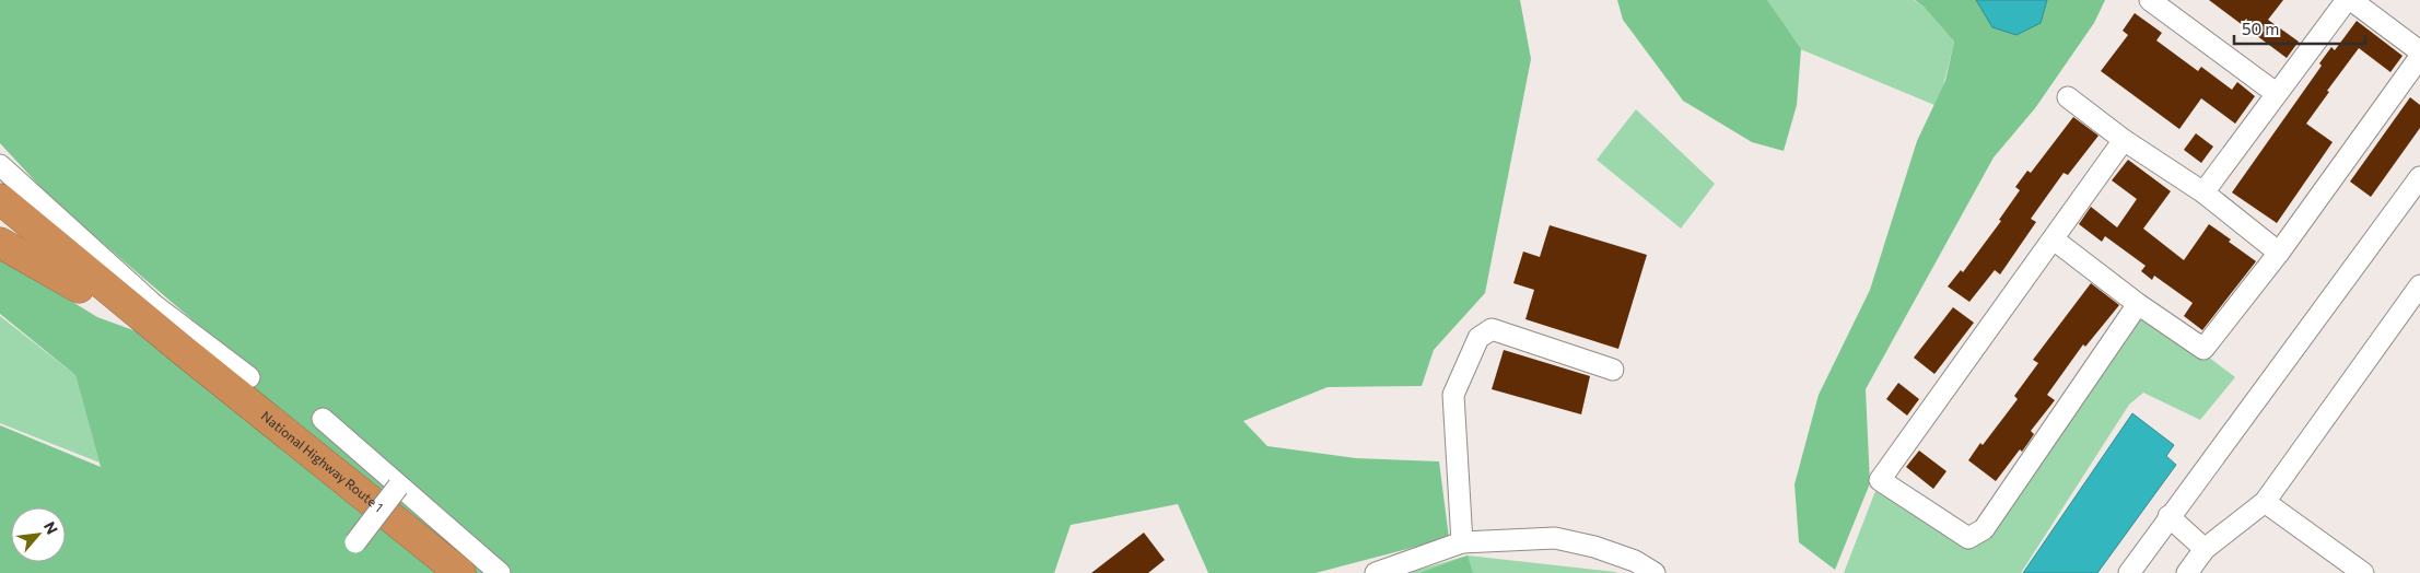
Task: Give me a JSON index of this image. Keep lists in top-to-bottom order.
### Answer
{
  "streets": {
    "highway": ["National Highway Route 1"]
  },
  "scale_bar": "50 m",
  "north": "top right"
}
